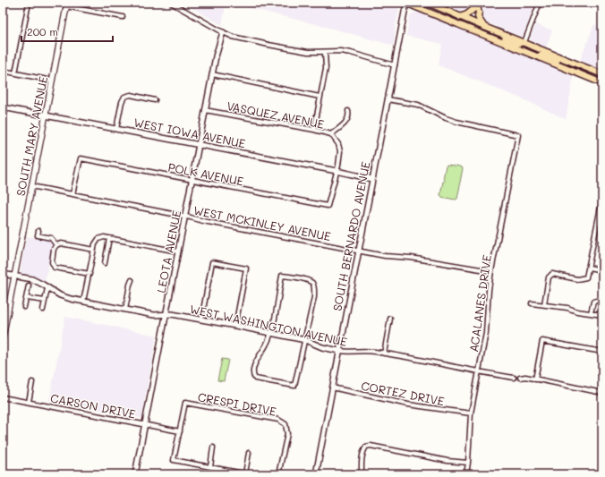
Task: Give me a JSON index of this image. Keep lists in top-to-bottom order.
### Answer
{
  "streets": {
    "main road": ["SOUTH MARY AVENUE"],
    "street": [
      "VASQUEZ AVENUE",
      "WEST IOWA AVENUE",
      "POLK AVENUE",
      "WEST MCKINLEY AVENUE",
      "SOUTH BERNARDO AVENUE",
      "LEOTA AVENUE",
      "ACALANES DRIVE",
      "WEST WASHINGTON AVENUE",
      "CORTEZ DRIVE",
      "CRESPI DRIVE",
      "CARSON DRIVE"
    ]
  },
  "crossings": [
    ["VASQUEZ AVENUE", "WEST IOWA AVENUE"],
    ["VASQUEZ AVENUE", "POLK AVENUE"],
    ["VASQUEZ AVENUE", "LEOTA AVENUE"],
    ["WEST IOWA AVENUE", "SOUTH MARY AVENUE"],
    ["WEST IOWA AVENUE", "SOUTH BERNARDO AVENUE"],
    ["WEST IOWA AVENUE", "LEOTA AVENUE"],
    ["SOUTH MARY AVENUE", "WEST MCKINLEY AVENUE"],
    ["SOUTH MARY AVENUE", "WEST WASHINGTON AVENUE"],
    ["POLK AVENUE", "WEST MCKINLEY AVENUE"],
    ["POLK AVENUE", "LEOTA AVENUE"],
    ["WEST MCKINLEY AVENUE", "SOUTH BERNARDO AVENUE"],
    ["WEST MCKINLEY AVENUE", "LEOTA AVENUE"],
    ["WEST MCKINLEY AVENUE", "ACALANES DRIVE"],
    ["SOUTH BERNARDO AVENUE", "ACALANES DRIVE"],
    ["SOUTH BERNARDO AVENUE", "WEST WASHINGTON AVENUE"],
    ["SOUTH BERNARDO AVENUE", "CORTEZ DRIVE"],
    ["LEOTA AVENUE", "WEST WASHINGTON AVENUE"],
    ["LEOTA AVENUE", "CARSON DRIVE"],
    ["ACALANES DRIVE", "WEST WASHINGTON AVENUE"],
    ["ACALANES DRIVE", "CORTEZ DRIVE"],
    ["CRESPI DRIVE", "CARSON DRIVE"]
  ],
  "scale_bar": "200 m"
}
